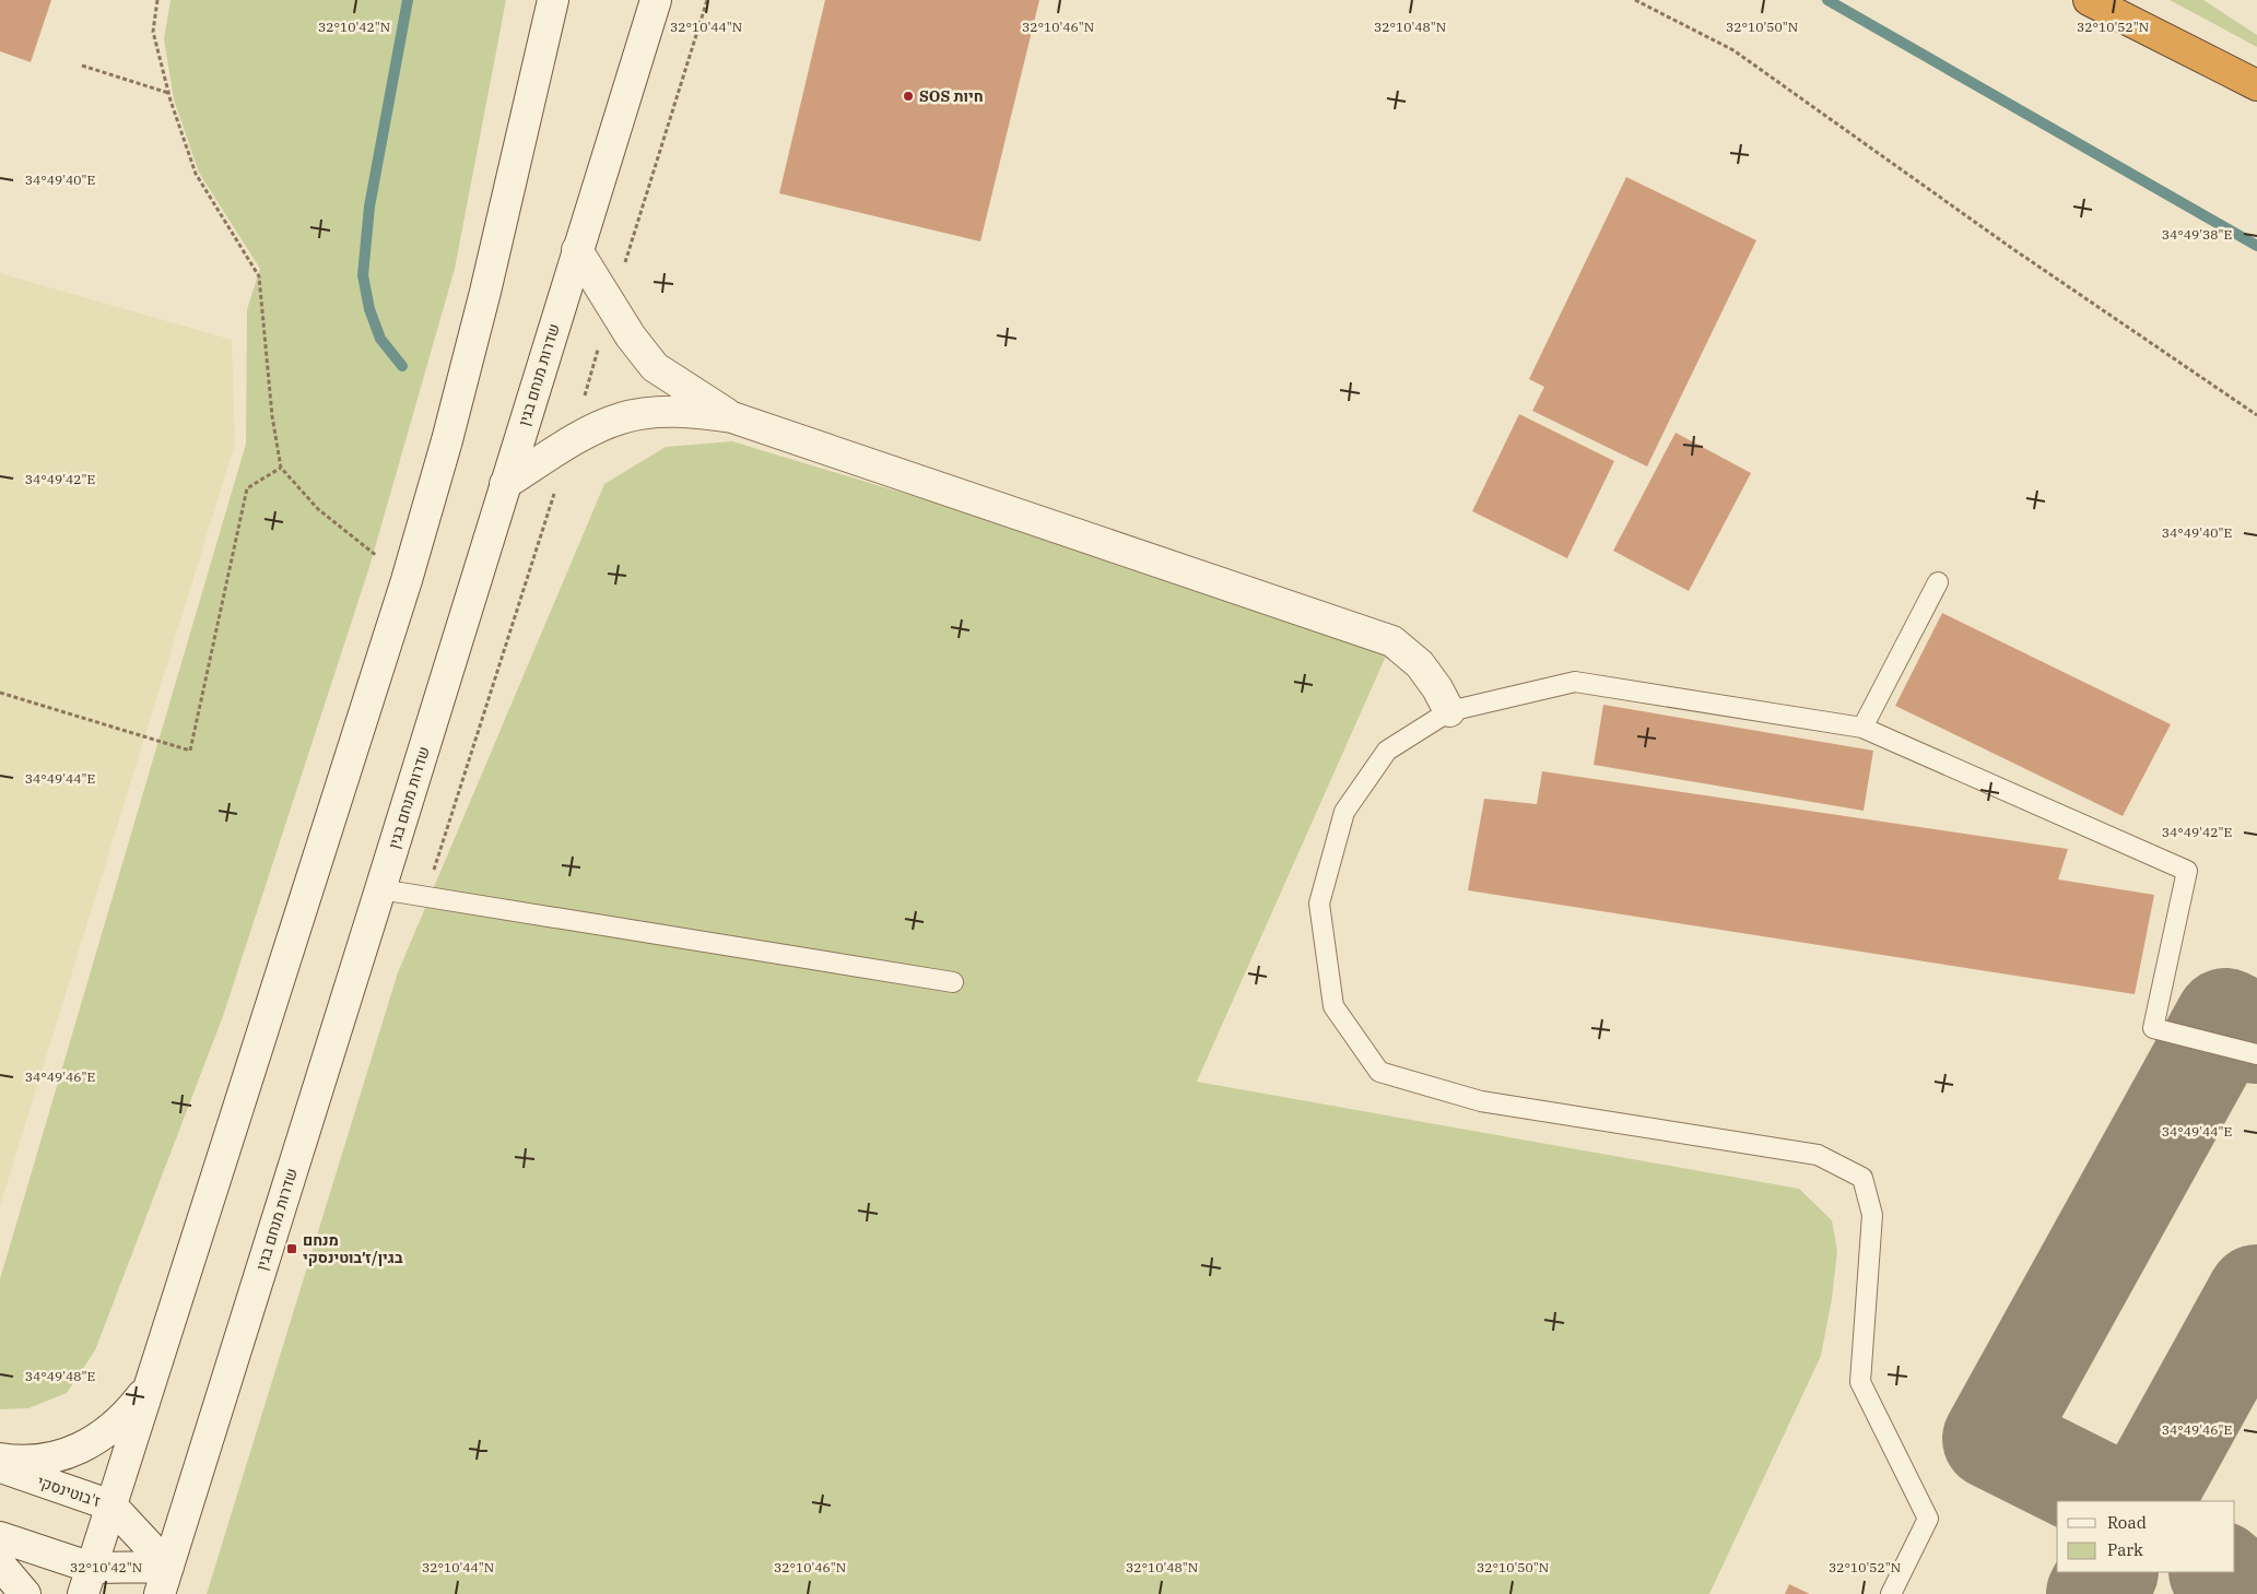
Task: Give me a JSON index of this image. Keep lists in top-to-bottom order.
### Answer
{
  "streets": {
    "main road": ["שדרות מנחם בגין", "ז'בוטינסקי"]
  },
  "crossings": [
    ["שדרות מנחם בגין", "ז'בוטינסקי"]
  ],
  "places": {
    "other": ["SOS חיות"],
    "transit": ["מנחם בגין/ז׳בוטינסקי"]
  },
  "legend": ["Road", "Park"],
  "coordinates": [
    "32°10'42\"N",
    "32°10'44\"N",
    "32°10'46\"N",
    "32°10'48\"N",
    "32°10'50\"N",
    "32°10'52\"N",
    "34°49'40\"E",
    "34°49'38\"E",
    "34°49'42\"E",
    "34°49'44\"E",
    "34°49'46\"E",
    "34°49'48\"E"
  ]
}
